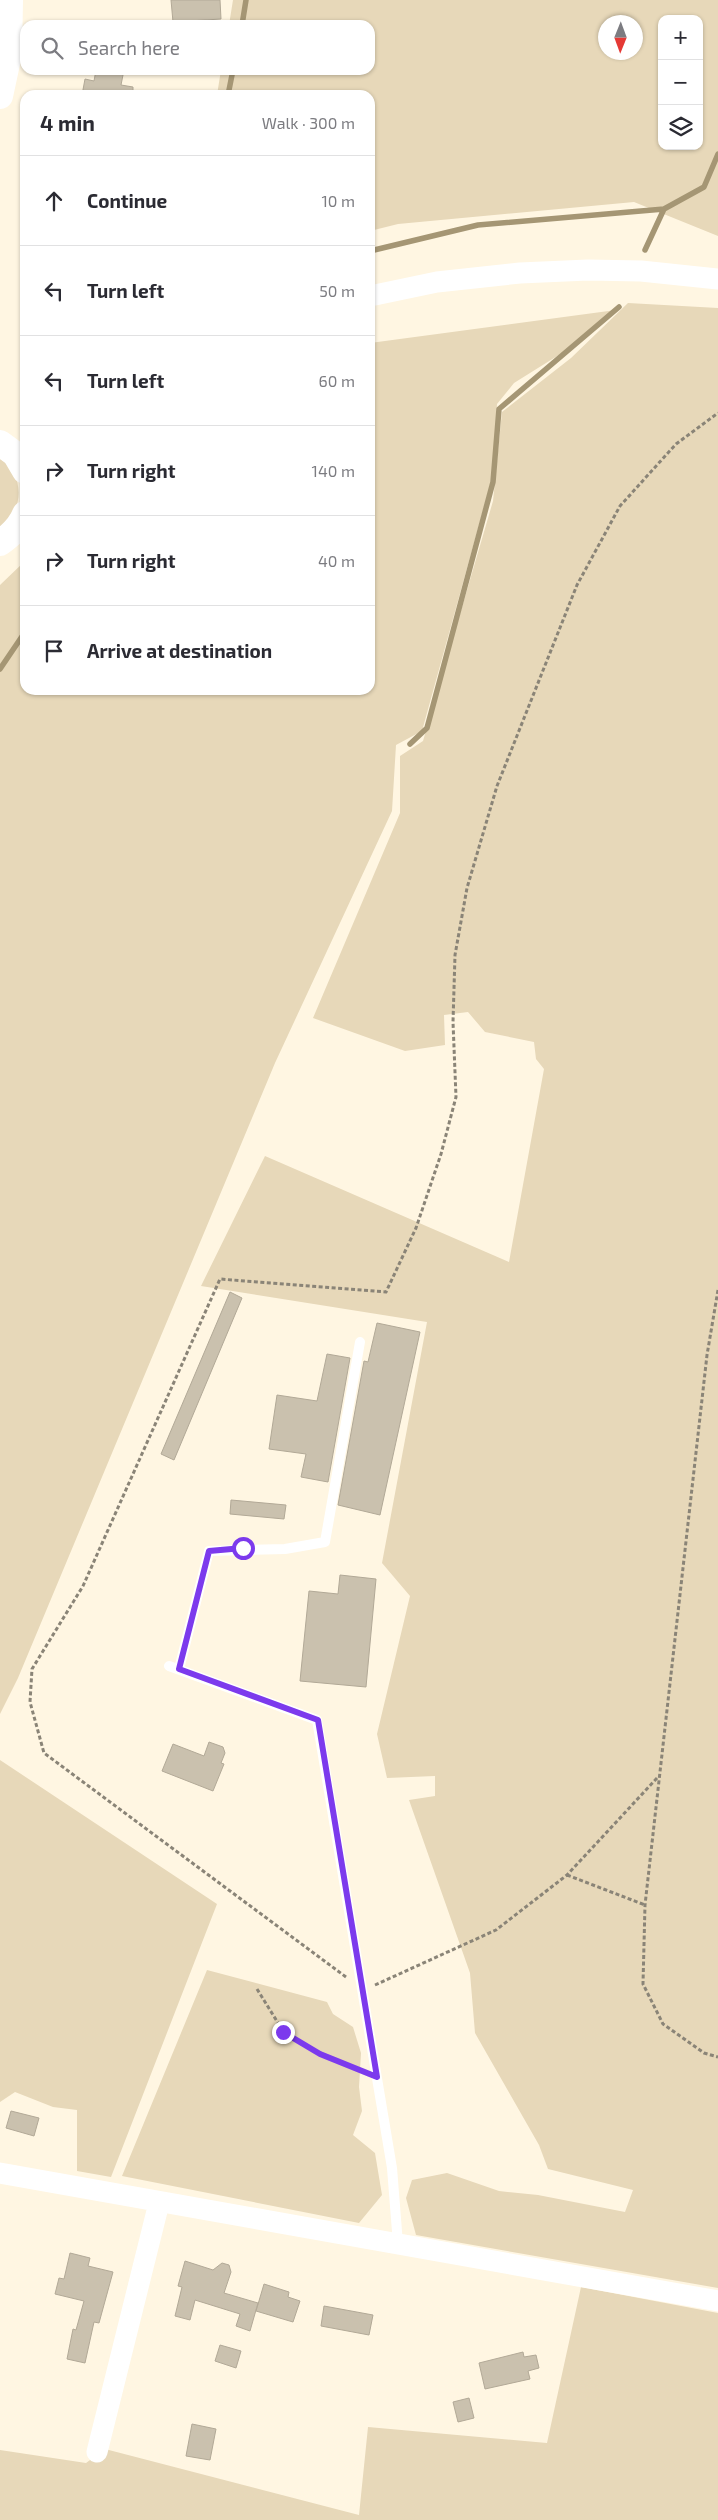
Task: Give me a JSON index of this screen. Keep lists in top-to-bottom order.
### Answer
{
  "north": "bottom",
  "page": {
    "map_buttons": ["+", "−"],
    "search": "Search here",
    "heading": ["4 min", "Walk · 300 m"],
    "list": [
      ["Continue", "10 m"],
      ["Turn left", "50 m"],
      ["Turn left", "60 m"],
      ["Turn right", "140 m"],
      ["Turn right", "40 m"],
      "Arrive at destination"
    ]
  }
}
